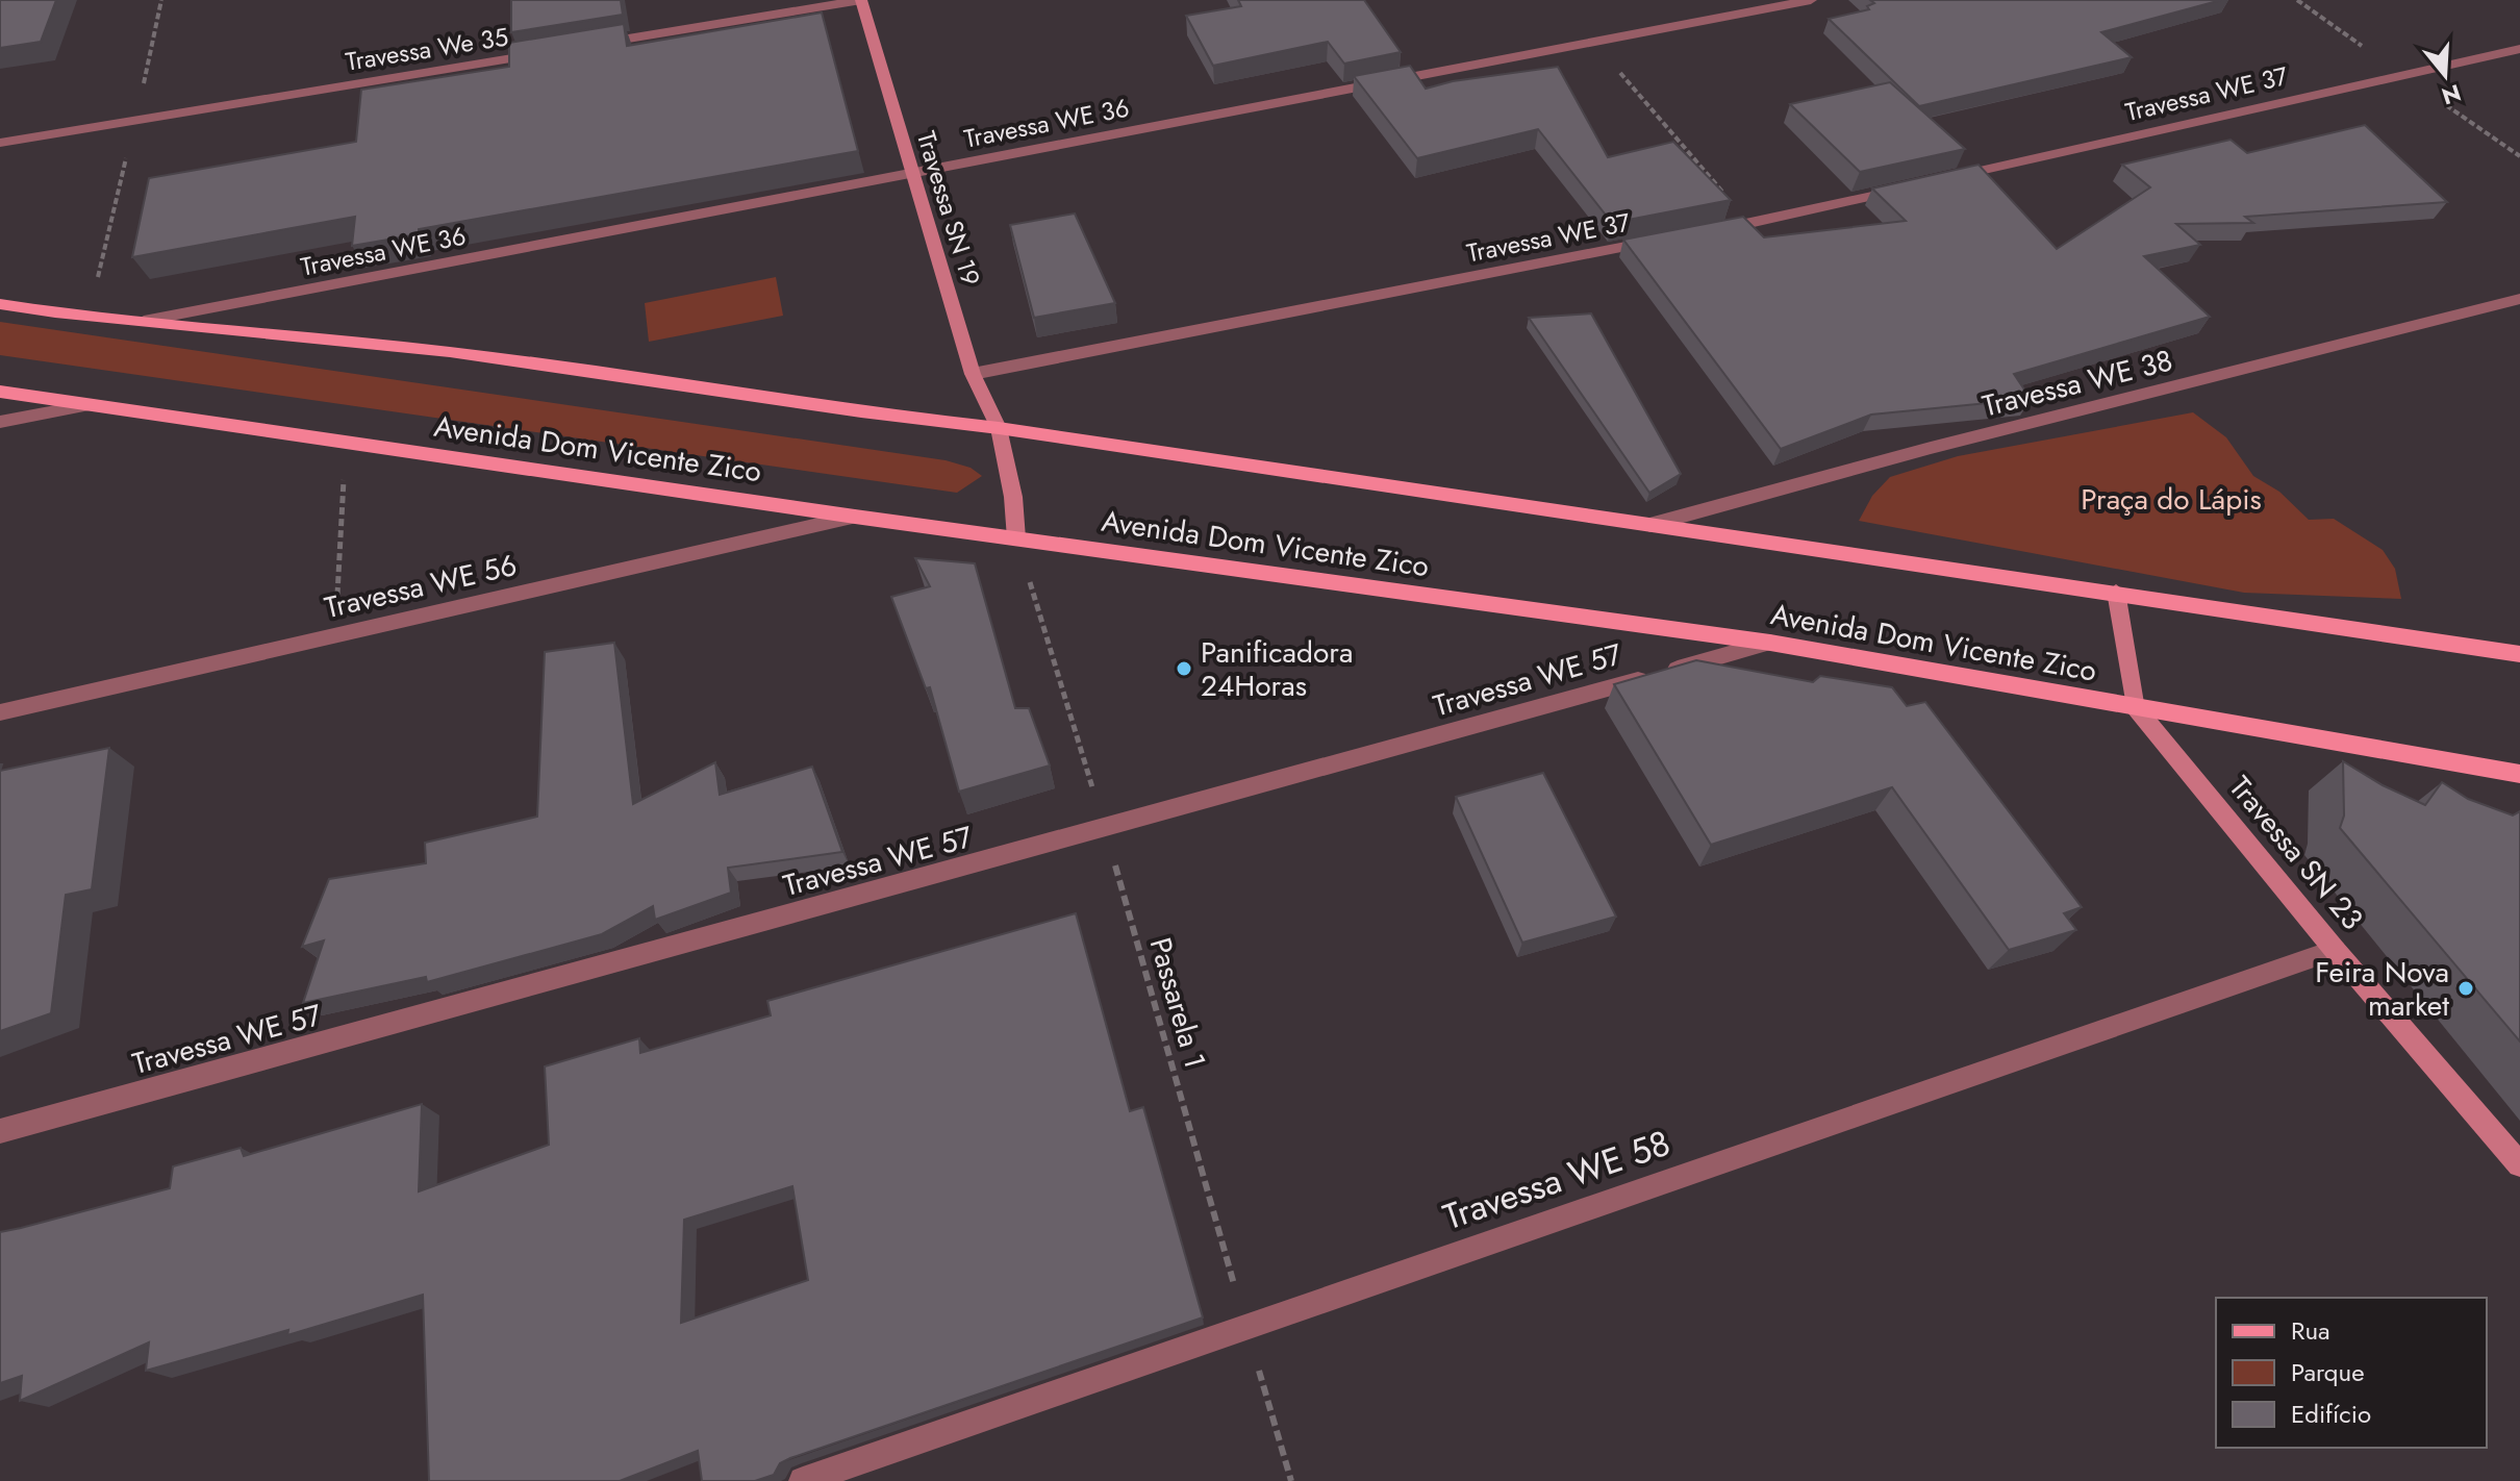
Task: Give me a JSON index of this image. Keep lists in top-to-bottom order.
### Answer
{
  "streets": {
    "main road": ["Travessa SN 19", "Avenida Dom Vicente Zico", "Travessa SN 23"],
    "street": [
      "Travessa We 35",
      "Travessa WE 37",
      "Travessa WE 36",
      "Travessa WE 38",
      "Travessa WE 56",
      "Travessa WE 57",
      "Travessa WE 58"
    ],
    "path": ["Passarela 1"]
  },
  "crossings": [
    ["Travessa WE 37", "Travessa SN 19"],
    ["Travessa WE 36", "Travessa SN 19"],
    ["Travessa SN 19", "Avenida Dom Vicente Zico"],
    ["Travessa SN 19", "Passarela 1"],
    ["Avenida Dom Vicente Zico", "Travessa WE 56"],
    ["Avenida Dom Vicente Zico", "Travessa WE 57"],
    ["Avenida Dom Vicente Zico", "Travessa SN 23"],
    ["Avenida Dom Vicente Zico", "Passarela 1"],
    ["Travessa WE 57", "Passarela 1"],
    ["Travessa SN 23", "Travessa WE 58"],
    ["Passarela 1", "Travessa WE 58"]
  ],
  "parks": ["Praça do Lápis"],
  "places": ["Panificadora 24Horas", "Feira Nova market"],
  "legend": ["Rua", "Parque", "Edifício"],
  "north": "bottom"
}
